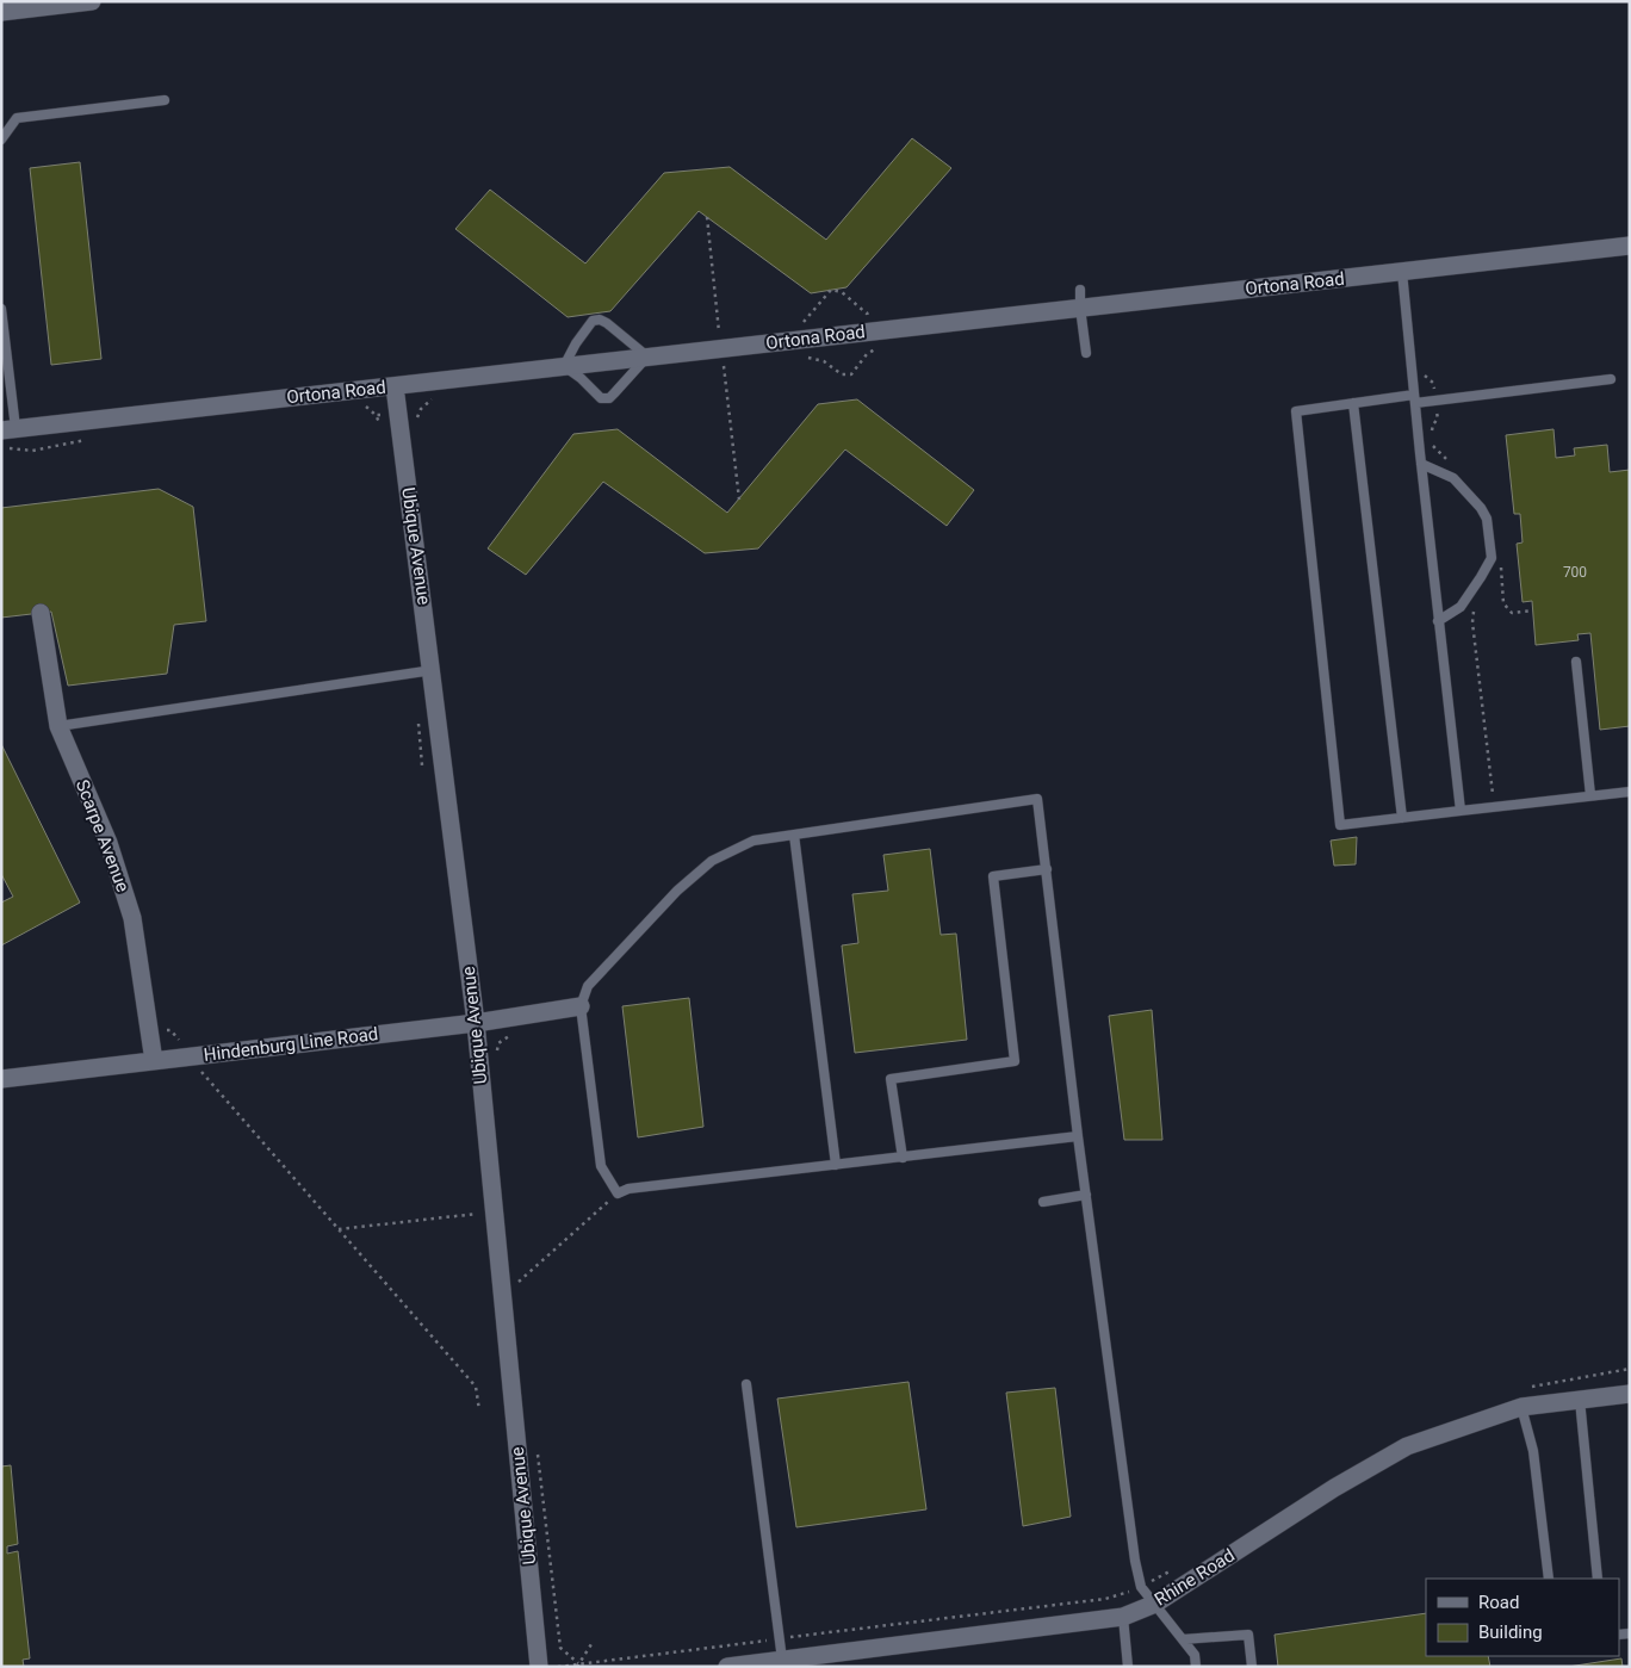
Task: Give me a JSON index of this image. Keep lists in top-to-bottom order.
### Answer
{
  "streets": {
    "street": [
      "Ortona Road",
      "Ubique Avenue",
      "Scarpe Avenue",
      "Hindenburg Line Road",
      "Rhine Road"
    ]
  },
  "crossings": [
    ["Ortona Road", "Ubique Avenue"],
    ["Ubique Avenue", "Hindenburg Line Road"],
    ["Scarpe Avenue", "Hindenburg Line Road"]
  ],
  "house_numbers": ["700"],
  "legend": ["Road", "Building"]
}
